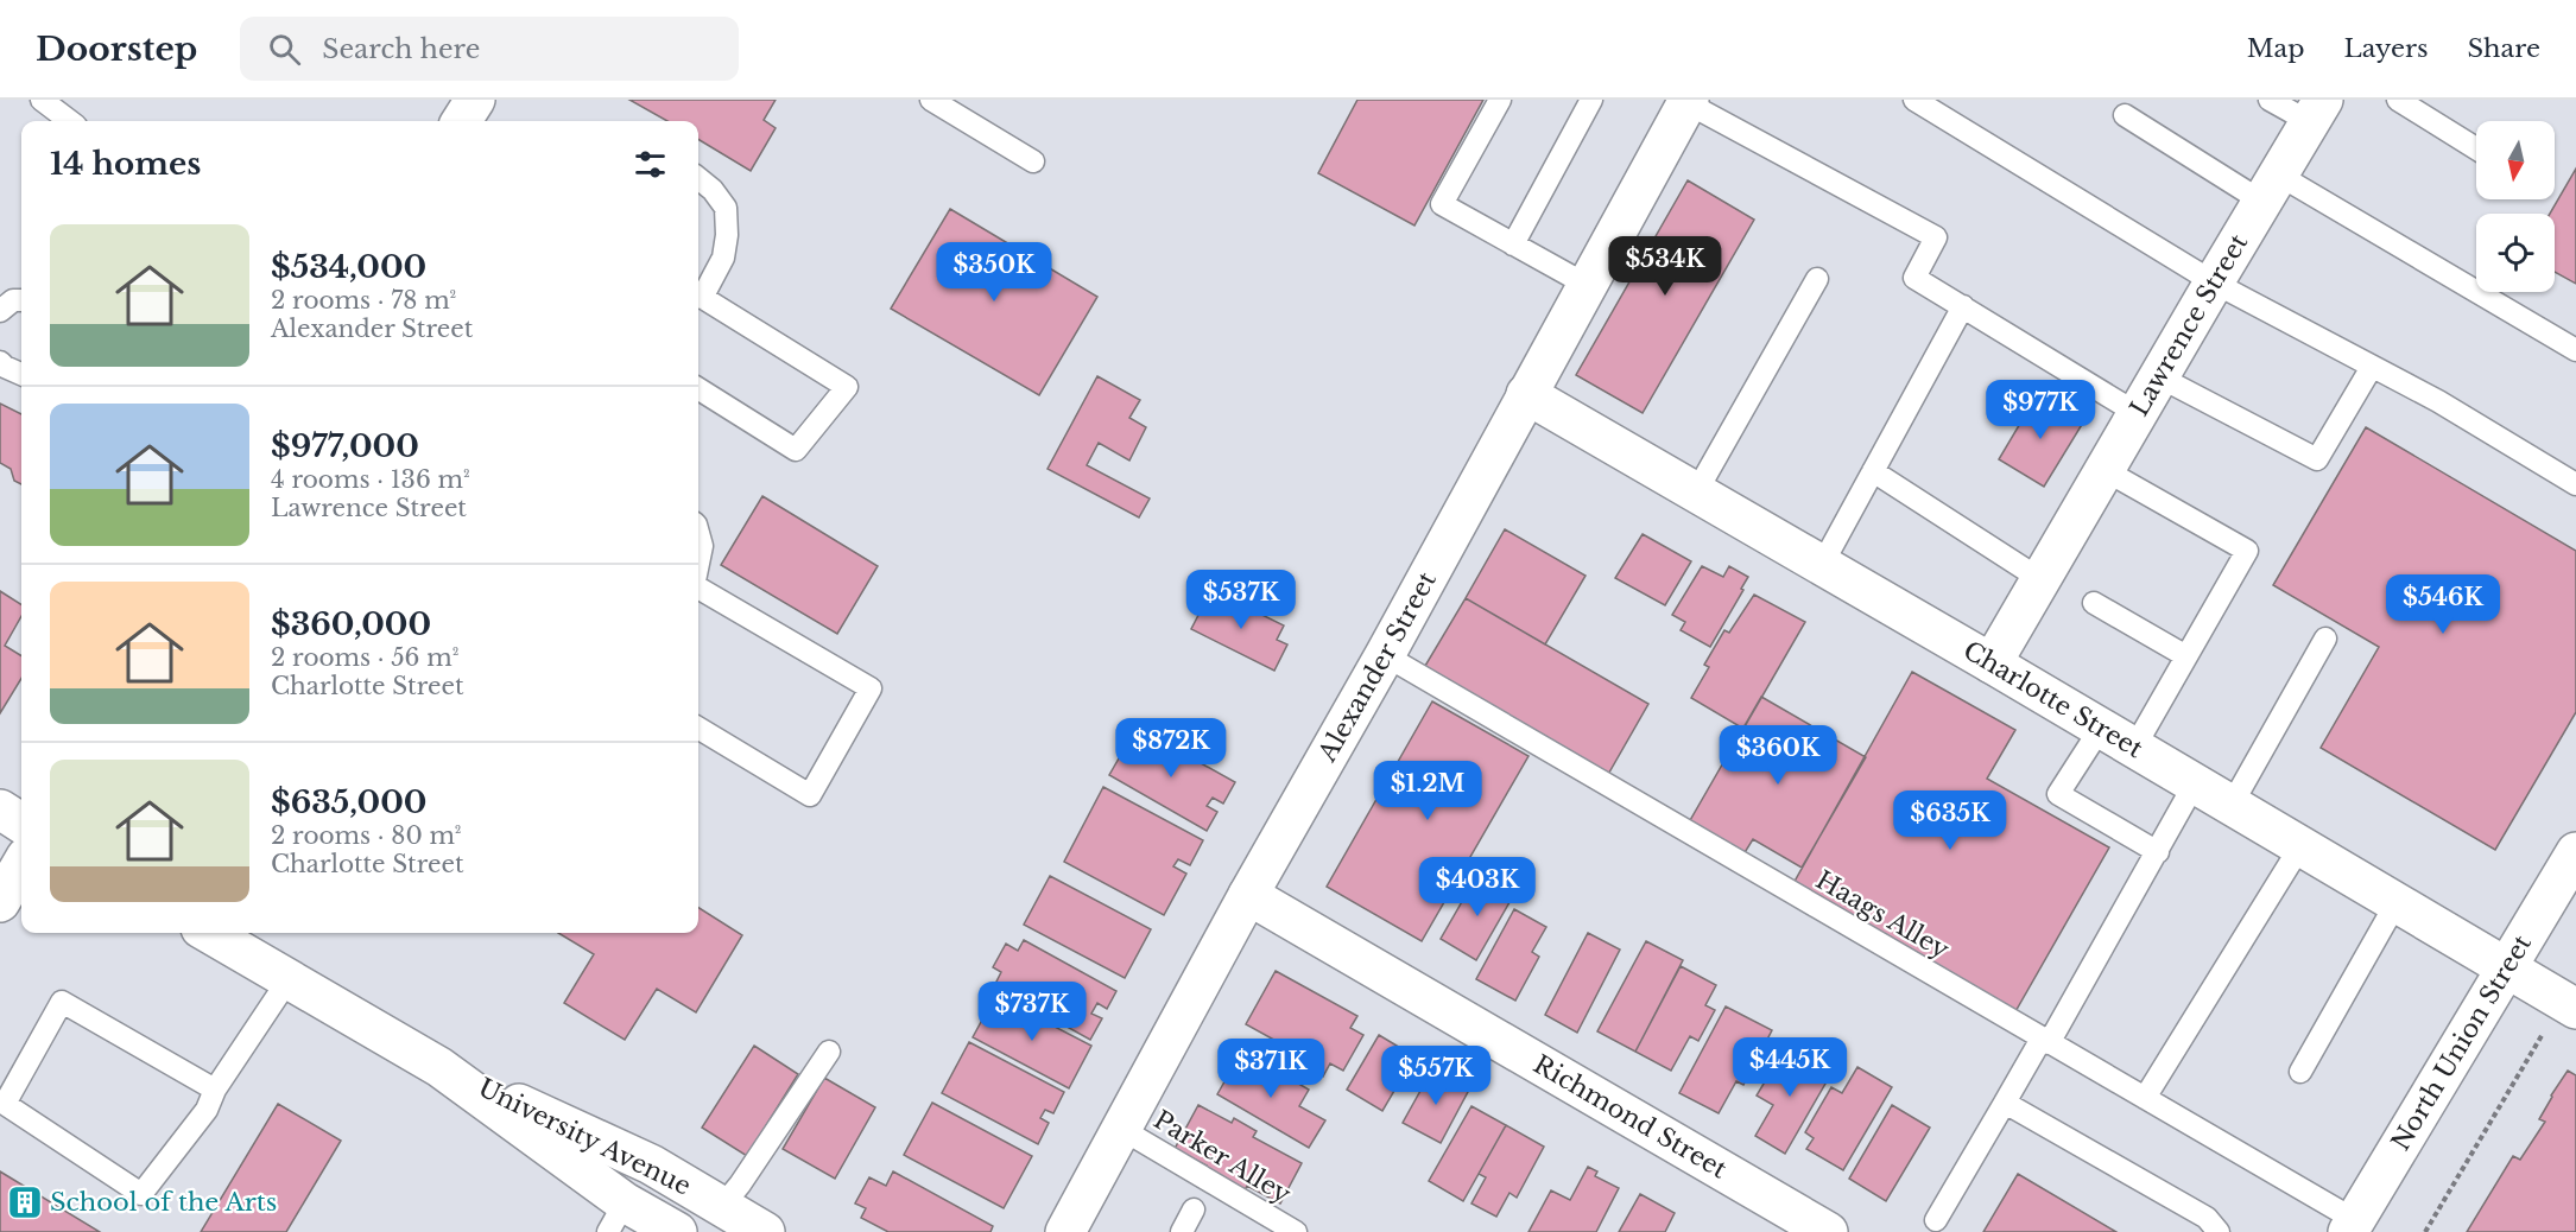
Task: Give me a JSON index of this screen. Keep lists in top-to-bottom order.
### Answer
{
  "streets": {
    "street": [
      "Lawrence Street",
      "Alexander Street",
      "Charlotte Street",
      "North Union Street",
      "Richmond Street",
      "University Avenue"
    ],
    "lane": ["Haags Alley", "Parker Alley"]
  },
  "crossings": [
    ["Lawrence Street", "Charlotte Street"],
    ["Alexander Street", "Charlotte Street"],
    ["Alexander Street", "Haags Alley"],
    ["Alexander Street", "Richmond Street"],
    ["Alexander Street", "Parker Alley"],
    ["Charlotte Street", "North Union Street"],
    ["Haags Alley", "North Union Street"]
  ],
  "places": {
    "building": ["School of the Arts"]
  },
  "north": "bottom",
  "page": {
    "header": "Doorstep",
    "search": "Search here",
    "nav": ["Map", "Layers", "Share"],
    "heading": "14 homes",
    "list": [
      {
        "name": "$534,000",
        "note": "2 rooms · 78 m² · Alexander Street"
      },
      {
        "name": "$977,000",
        "note": "4 rooms · 136 m² · Lawrence Street"
      },
      {
        "name": "$360,000",
        "note": "2 rooms · 56 m² · Charlotte Street"
      },
      {
        "name": "$635,000",
        "note": "2 rooms · 80 m² · Charlotte Street"
      }
    ],
    "price": [
      "$534K",
      "$350K",
      "$977K",
      "$537K",
      "$546K",
      "$872K",
      "$360K",
      "$1.2M",
      "$635K",
      "$403K",
      "$737K",
      "$445K",
      "$371K",
      "$557K"
    ]
  }
}
